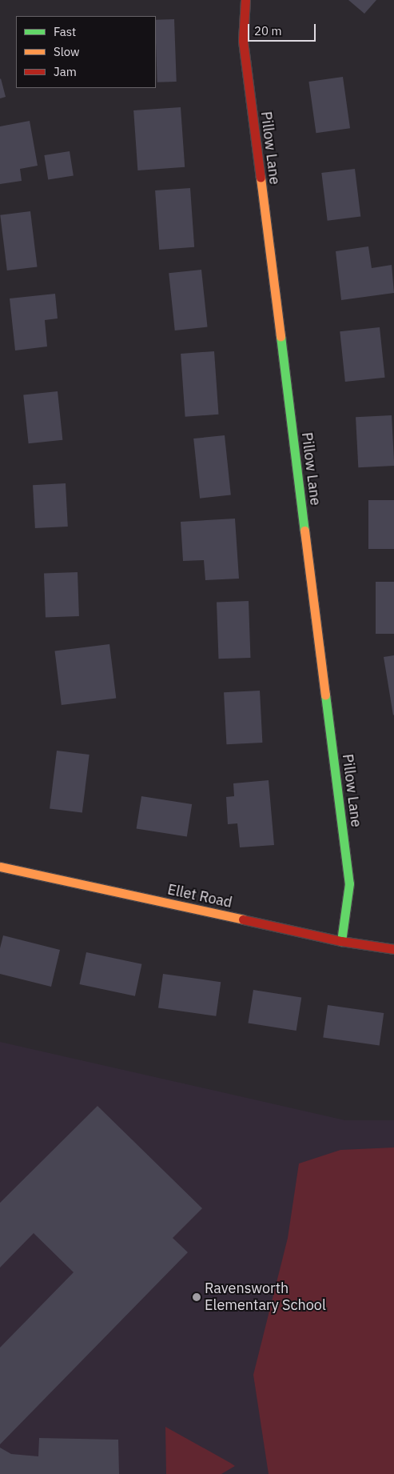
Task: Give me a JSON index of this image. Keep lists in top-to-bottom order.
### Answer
{
  "streets": {
    "street": ["Pillow Lane", "Ellet Road"]
  },
  "crossings": [
    ["Pillow Lane", "Ellet Road"]
  ],
  "places": ["Ravensworth Elementary School"],
  "legend": ["Fast", "Slow", "Jam"],
  "scale_bar": "20 m"
}
